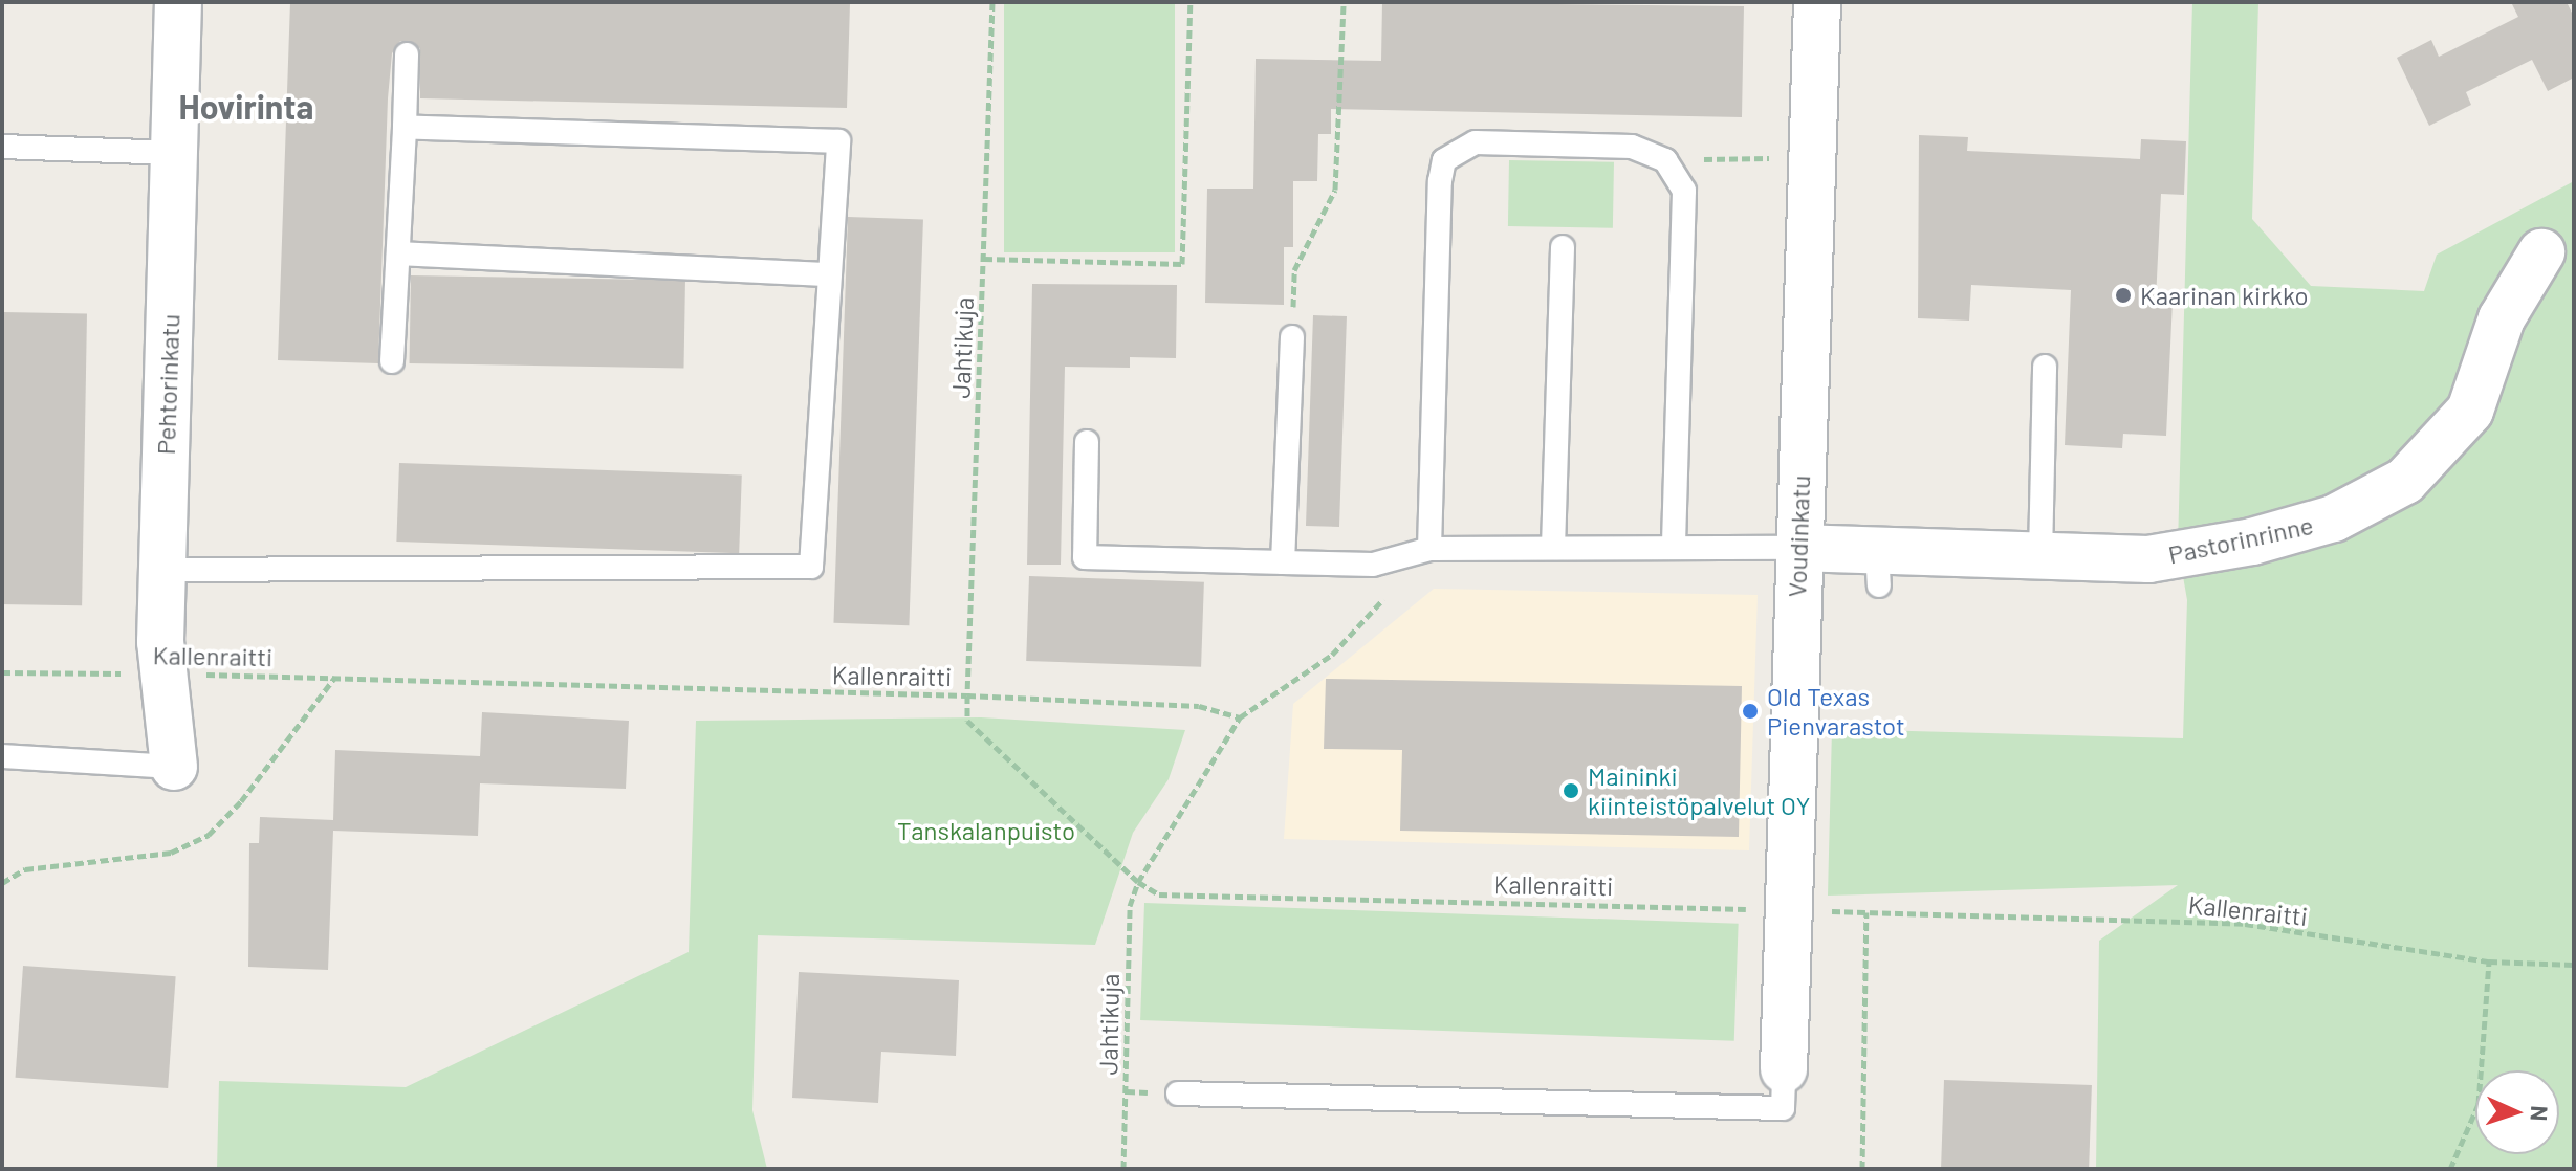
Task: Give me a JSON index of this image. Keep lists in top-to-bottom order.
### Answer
{
  "streets": {
    "street": ["Pehtorinkatu", "Voudinkatu", "Pastorinrinne"],
    "path": ["Jahtikuja", "Kallenraitti"]
  },
  "crossings": [
    ["Jahtikuja", "Kallenraitti"],
    ["Pehtorinkatu", "Kallenraitti"],
    ["Voudinkatu", "Pastorinrinne"],
    ["Voudinkatu", "Kallenraitti"]
  ],
  "districts": ["Hovirinta"],
  "parks": ["Tanskalanpuisto"],
  "places": ["Kaarinan kirkko", "Old Texas Pienvarastot", "Maininki kiinteistöpalvelut OY"],
  "north": "right"
}
